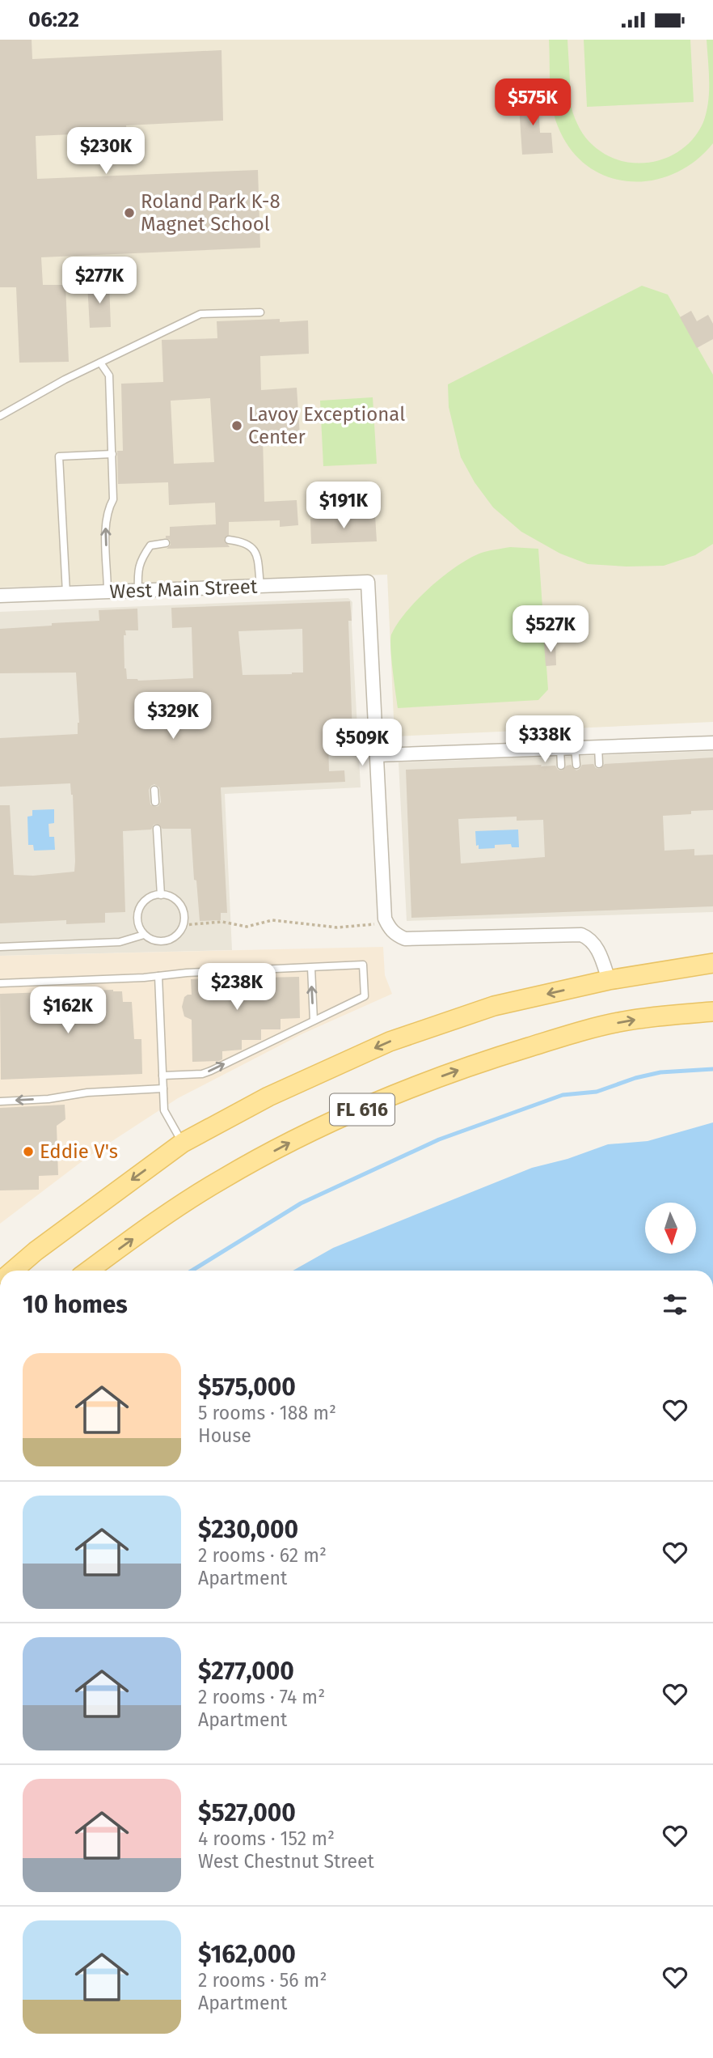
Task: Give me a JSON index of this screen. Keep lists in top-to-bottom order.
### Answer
{
  "streets": {
    "main road": ["FL 616"],
    "street": ["West Main Street"]
  },
  "places": ["Roland Park K-8 Magnet School", "Lavoy Exceptional Center", "Eddie V's"],
  "north": "bottom",
  "page": {
    "status": "06:22",
    "price": [
      "$575K",
      "$230K",
      "$277K",
      "$191K",
      "$527K",
      "$329K",
      "$338K",
      "$509K",
      "$238K",
      "$162K"
    ],
    "heading": "10 homes",
    "list": [
      {
        "name": "$575,000",
        "note": "5 rooms · 188 m² · House"
      },
      {
        "name": "$230,000",
        "note": "2 rooms · 62 m² · Apartment"
      },
      {
        "name": "$277,000",
        "note": "2 rooms · 74 m² · Apartment"
      },
      {
        "name": "$527,000",
        "note": "4 rooms · 152 m² · West Chestnut Street"
      },
      {
        "name": "$162,000",
        "note": "2 rooms · 56 m² · Apartment"
      }
    ]
  }
}
